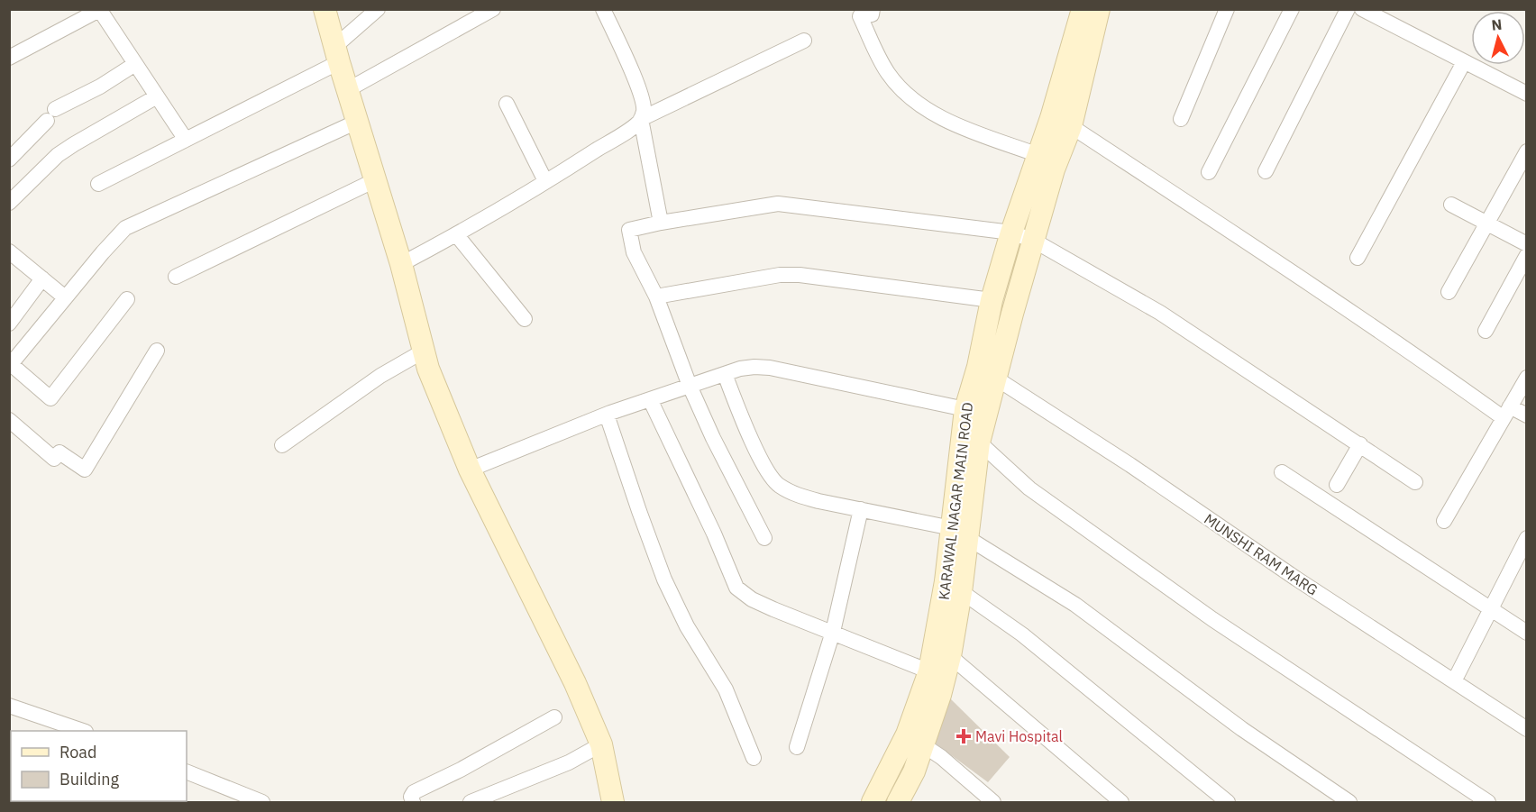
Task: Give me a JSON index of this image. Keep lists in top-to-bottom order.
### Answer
{
  "streets": {
    "street": ["KARAWAL NAGAR MAIN ROAD", "MUNSHI RAM MARG"]
  },
  "crossings": [
    ["KARAWAL NAGAR MAIN ROAD", "MUNSHI RAM MARG"]
  ],
  "places": {
    "health": ["Mavi Hospital"]
  },
  "legend": ["Road", "Building"],
  "north": "top"
}
